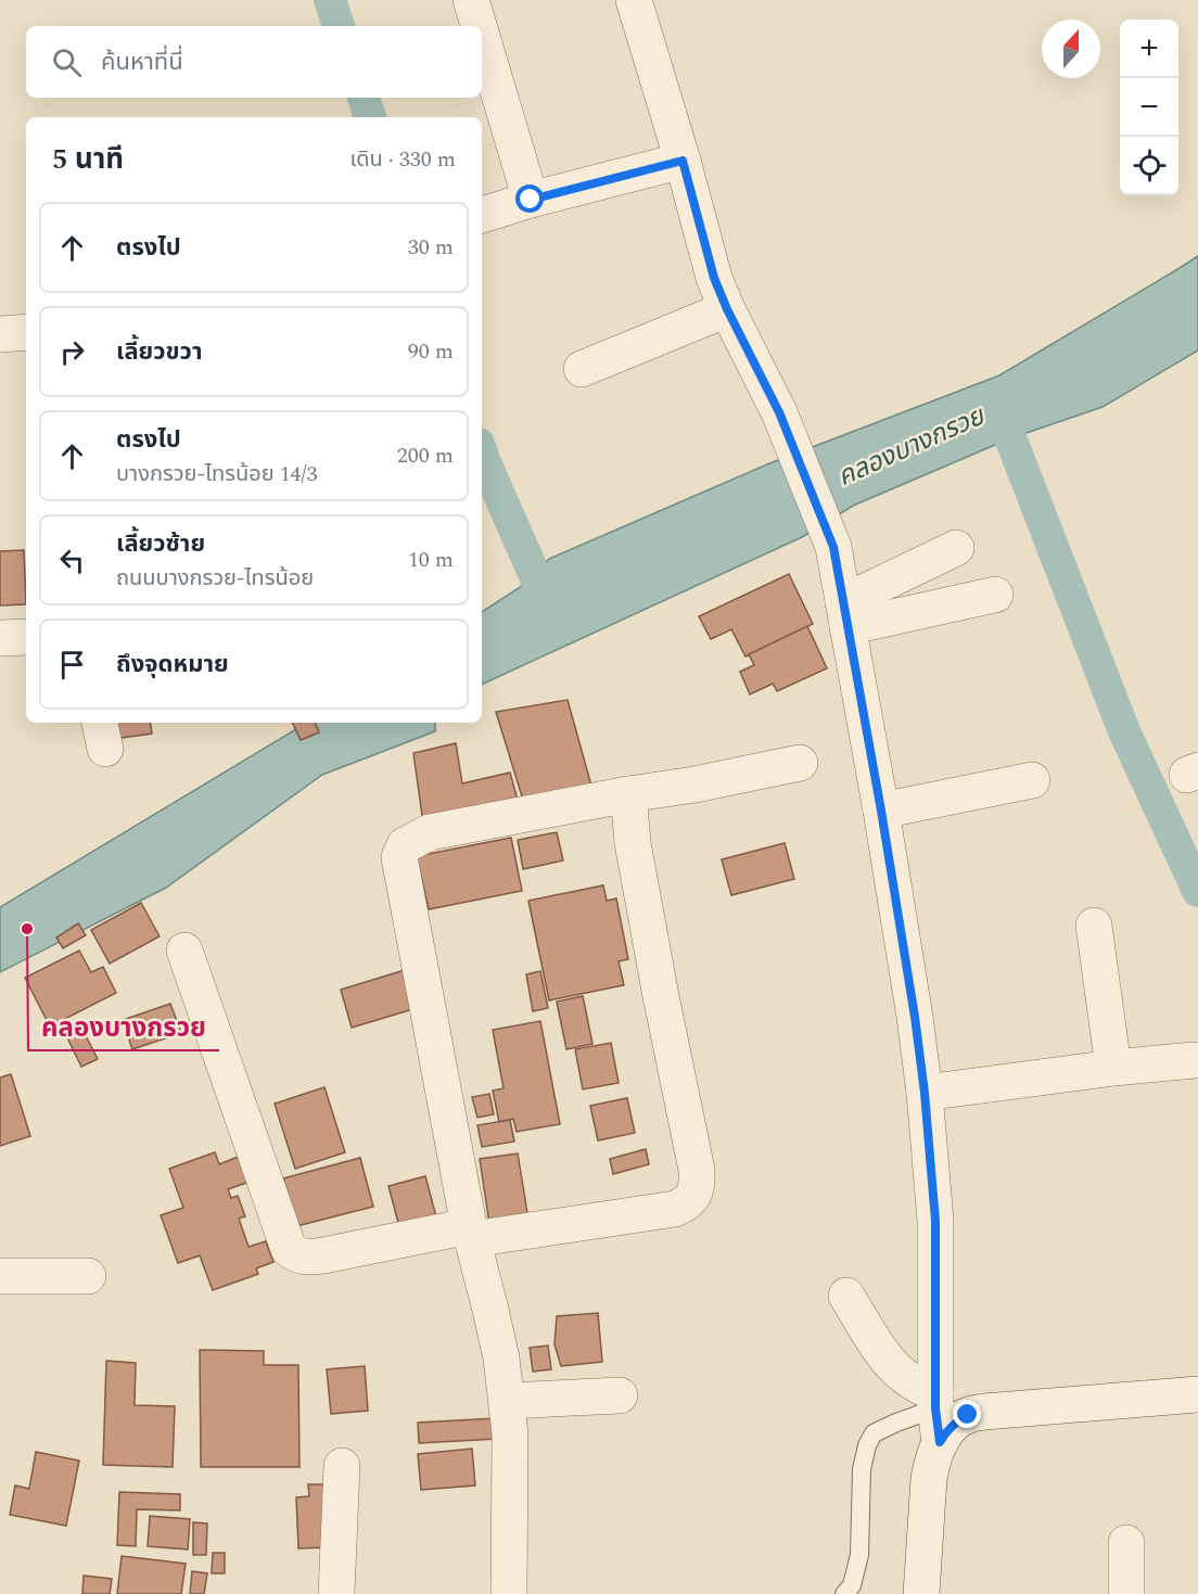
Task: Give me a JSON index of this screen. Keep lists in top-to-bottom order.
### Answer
{
  "water": ["คลองบางกรวย"],
  "places": ["คลองบางกรวย"],
  "north": "top",
  "page": {
    "map_buttons": ["+", "−"],
    "search": "ค้นหาที่นี่",
    "heading": ["5 นาที", "เดิน · 330 m"],
    "list": [
      ["ตรงไป", "30 m"],
      ["เลี้ยวขวา", "90 m"],
      ["ตรงไป", "บางกรวย-ไทรน้อย 14/3", "200 m"],
      ["เลี้ยวซ้าย", "ถนนบางกรวย-ไทรน้อย", "10 m"],
      "ถึงจุดหมาย"
    ]
  }
}
